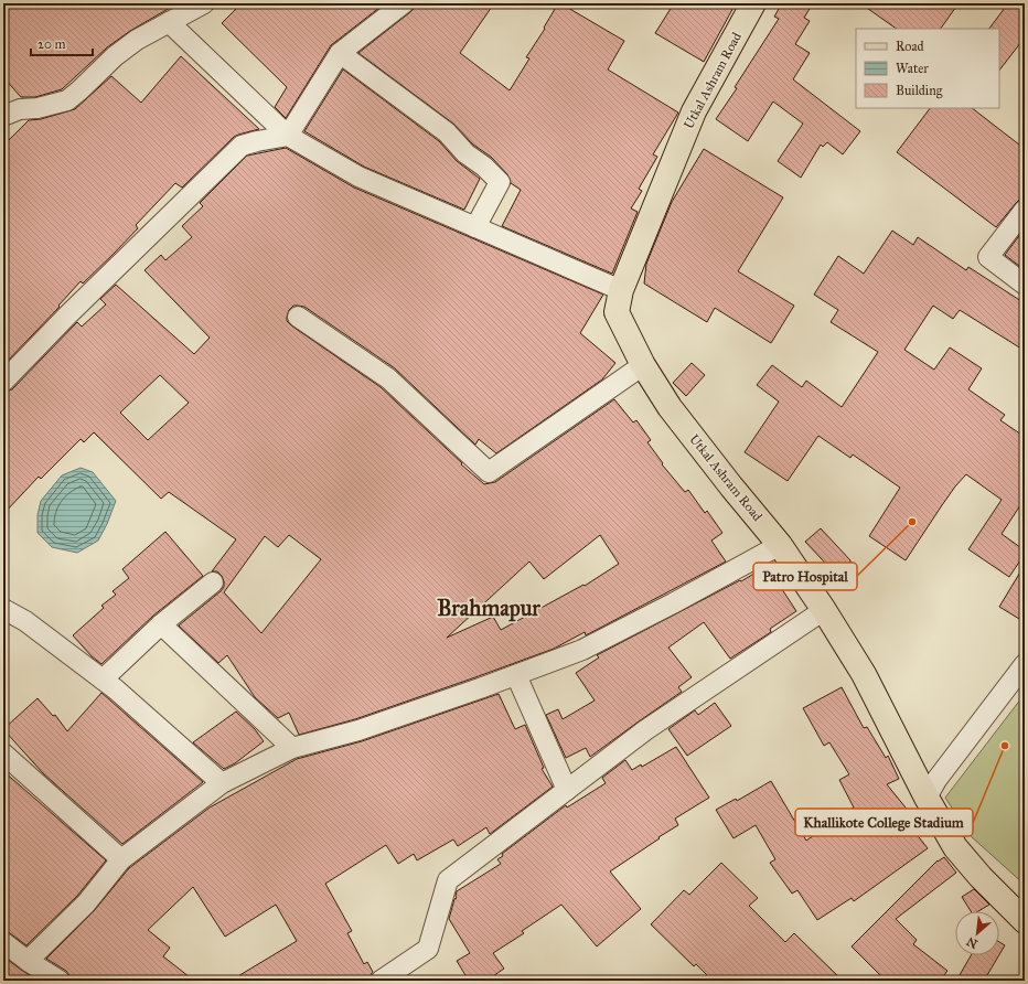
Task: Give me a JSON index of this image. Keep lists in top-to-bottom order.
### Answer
{
  "streets": {
    "main road": ["Utkal Ashram Road"]
  },
  "districts": ["Brahmapur"],
  "places": ["Patro Hospital", "Khallikote College Stadium"],
  "legend": ["Road", "Water", "Building"],
  "scale_bar": "20 m",
  "north": "bottom left"
}
